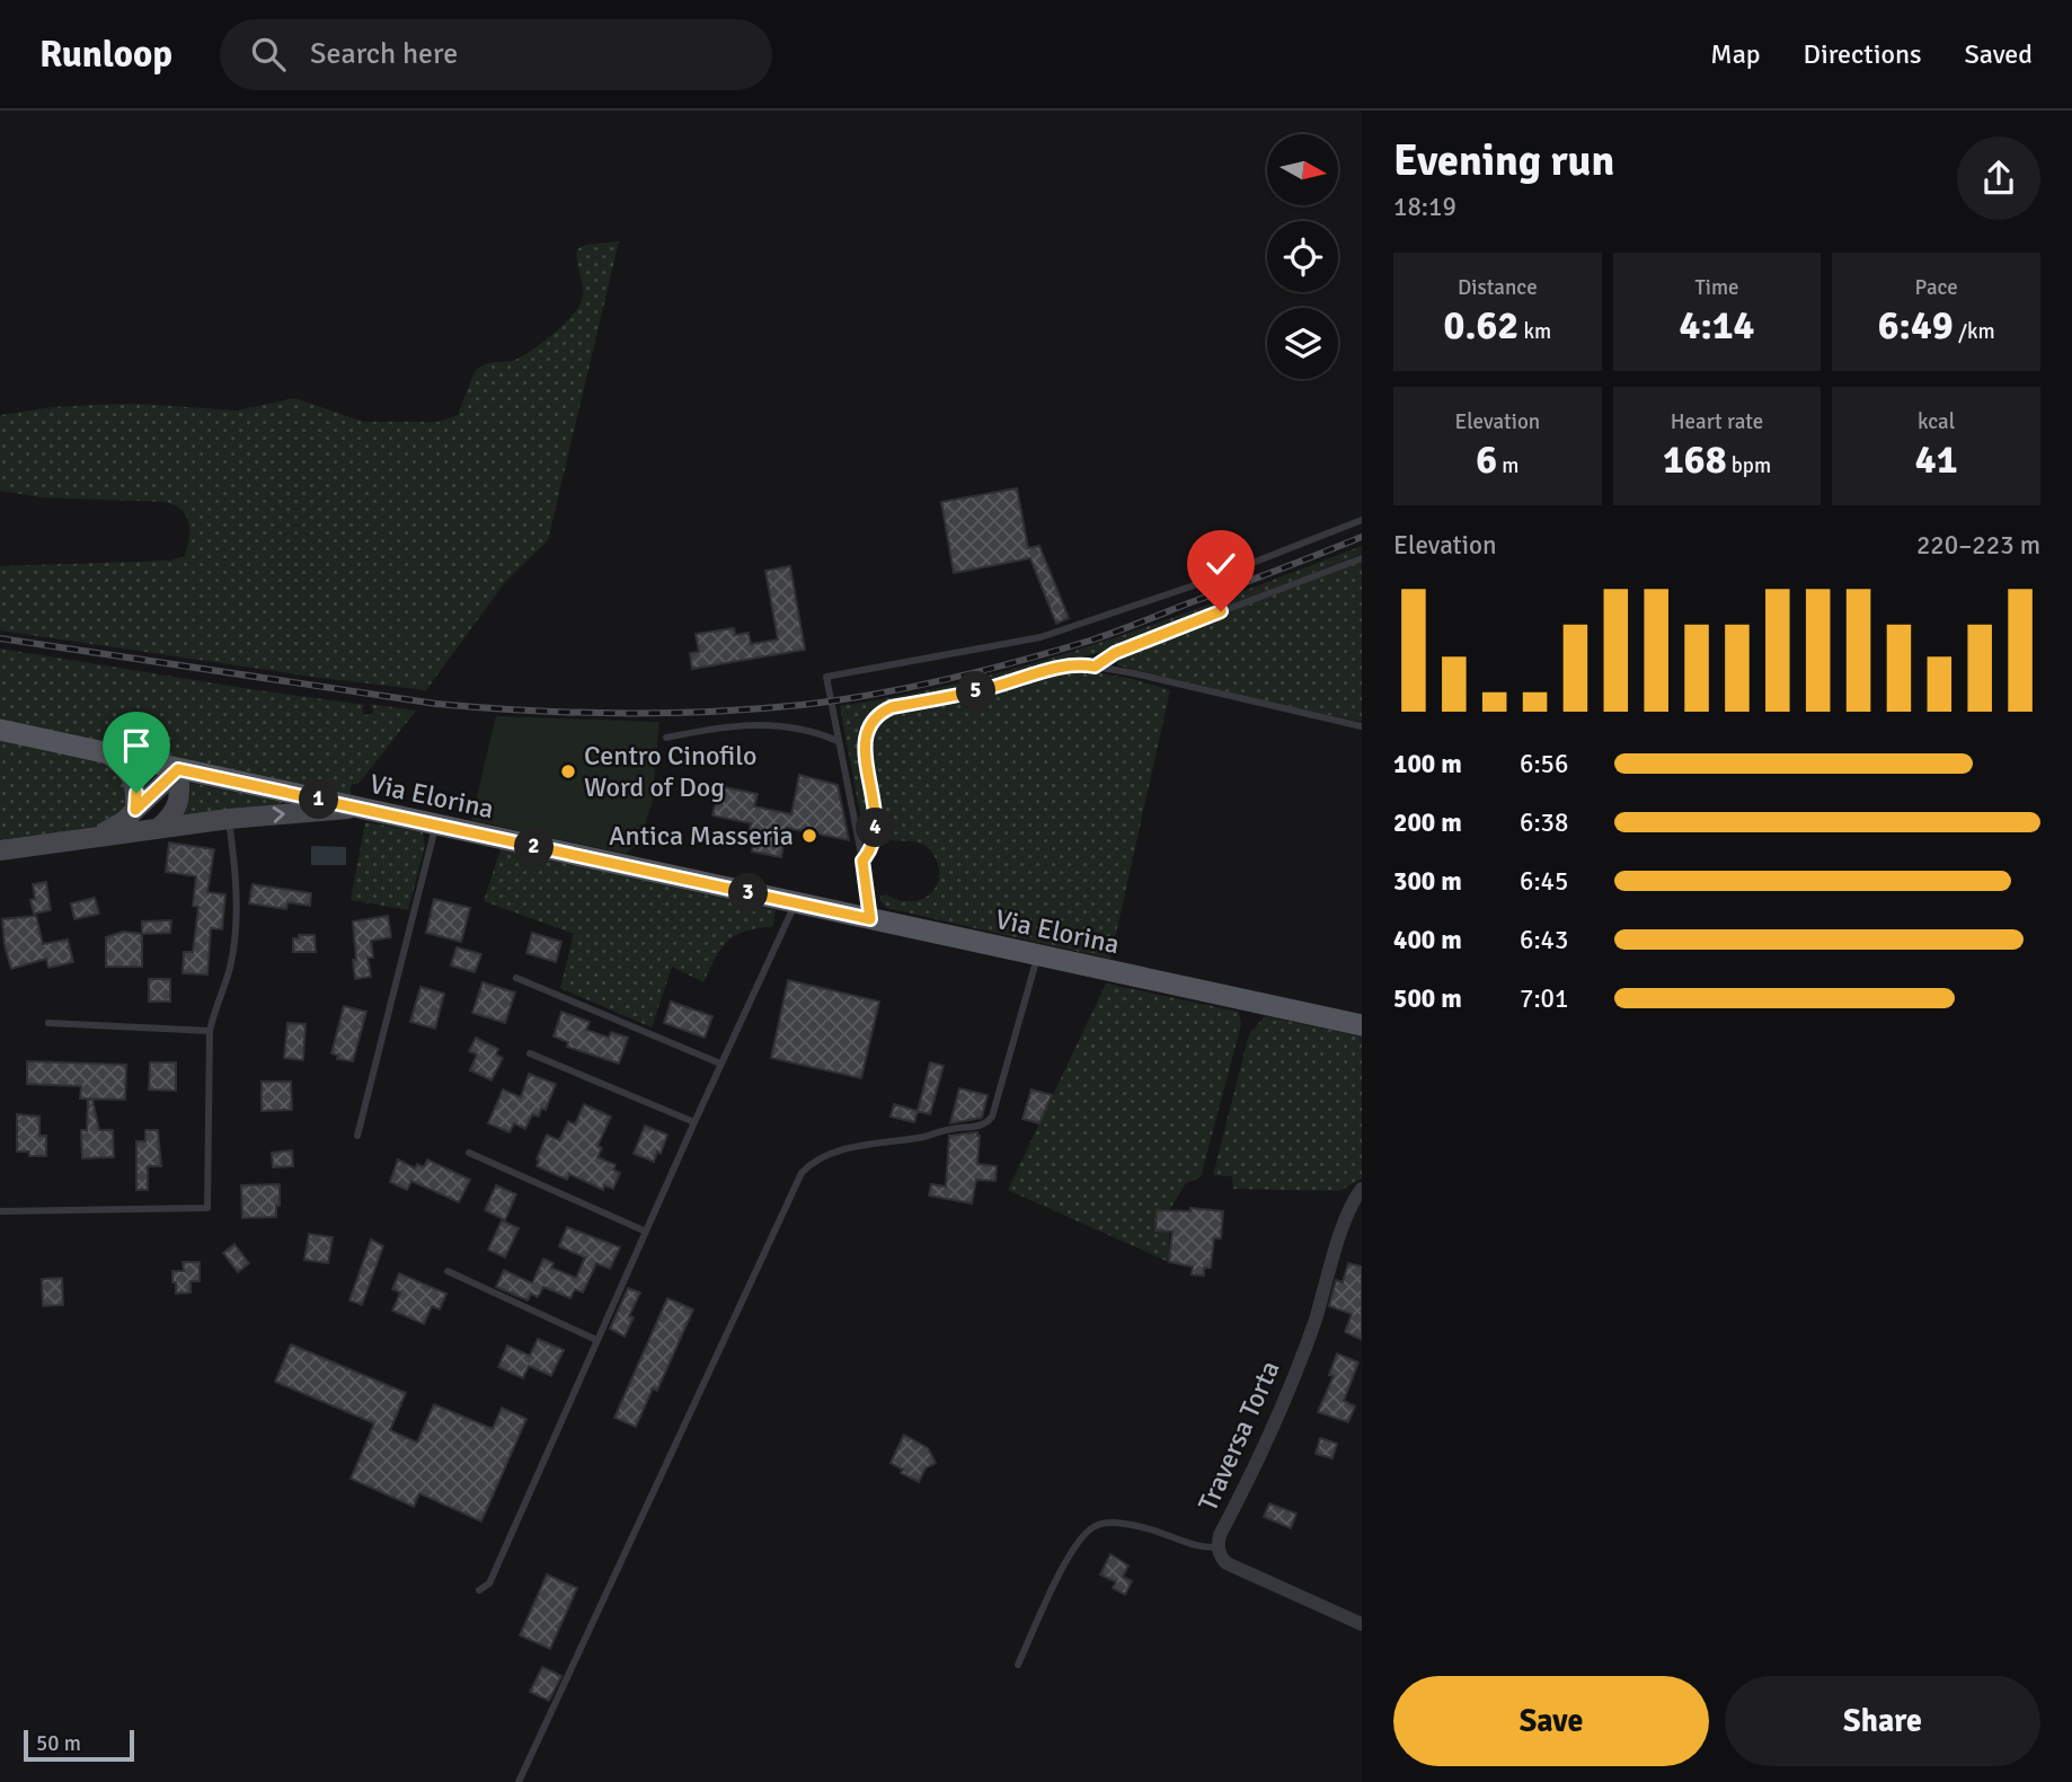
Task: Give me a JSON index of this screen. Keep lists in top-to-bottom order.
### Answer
{
  "streets": {
    "main road": ["Via Elorina"],
    "street": ["Traversa Torta"]
  },
  "places": ["Centro Cinofilo Word of Dog", "Antica Masseria"],
  "scale_bar": "50 m",
  "north": "right",
  "page": {
    "header": "Runloop",
    "search": "Search here",
    "nav": ["Map", "Directions", "Saved"],
    "heading": ["Evening run", "18:19"],
    "stats": [
      ["Distance", "0.62 km"],
      ["Time", "4:14"],
      ["Pace", "6:49 /km"],
      ["Elevation", "6 m"],
      ["Heart rate", "168 bpm"],
      ["kcal", "41"]
    ],
    "chart": ["Elevation", "220–223 m"],
    "pins": [
      "5",
      "1",
      "4",
      "2",
      "3"
    ],
    "list": [
      {
        "name": "100 m",
        "note": "6:56"
      },
      {
        "name": "200 m",
        "note": "6:38"
      },
      {
        "name": "300 m",
        "note": "6:45"
      },
      {
        "name": "400 m",
        "note": "6:43"
      },
      {
        "name": "500 m",
        "note": "7:01"
      }
    ],
    "buttons": ["Save", "Share"],
    "scale": "50 m"
  }
}
